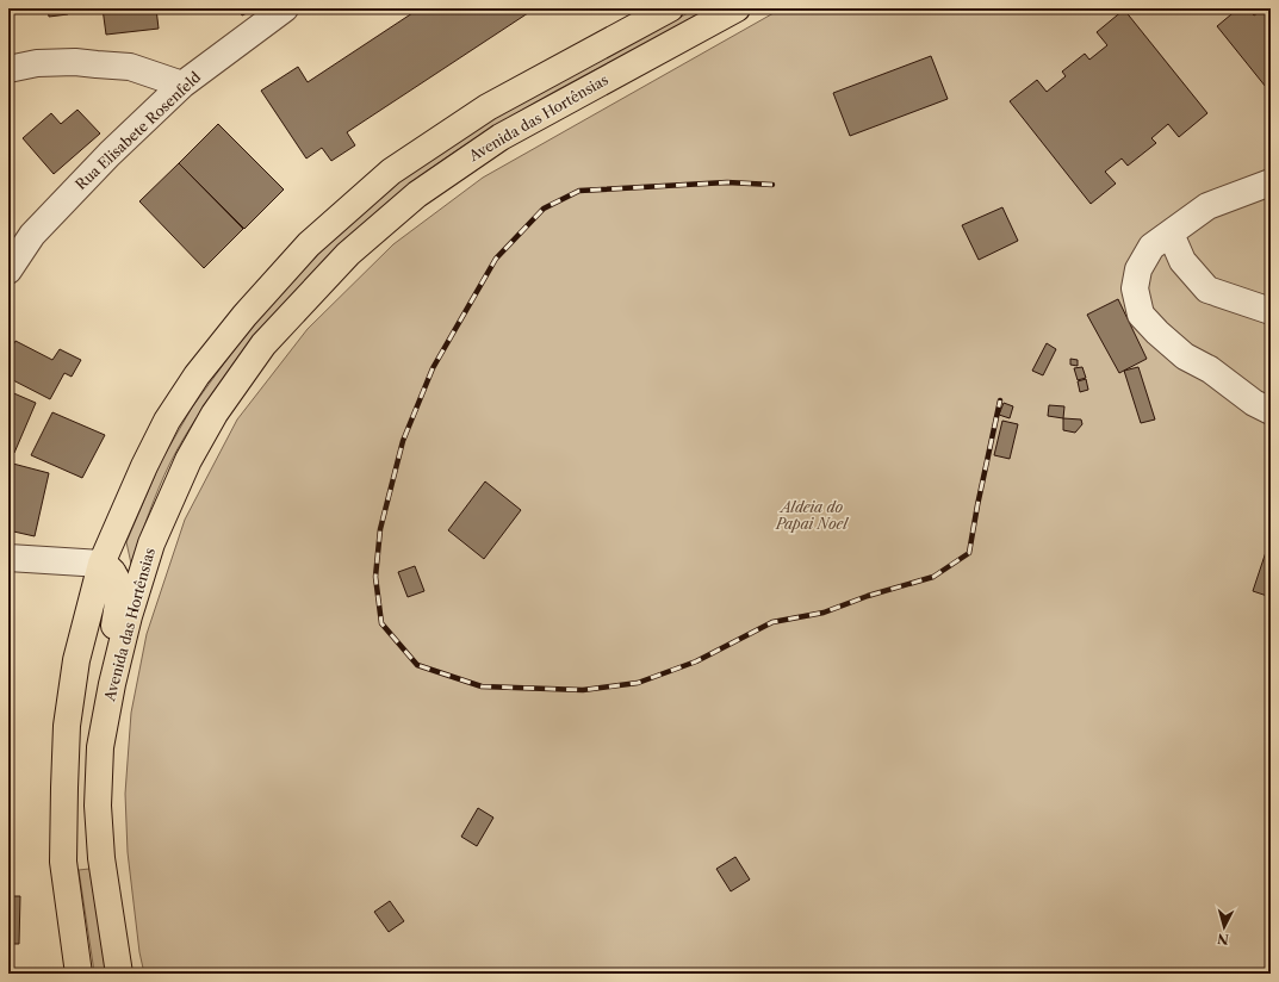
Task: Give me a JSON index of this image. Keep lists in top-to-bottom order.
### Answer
{
  "streets": {
    "main road": ["Avenida das Hortênsias"],
    "street": ["Rua Elisabete Rosenfeld"]
  },
  "parks": ["Aldeia do Papai Noel"],
  "north": "bottom"
}
